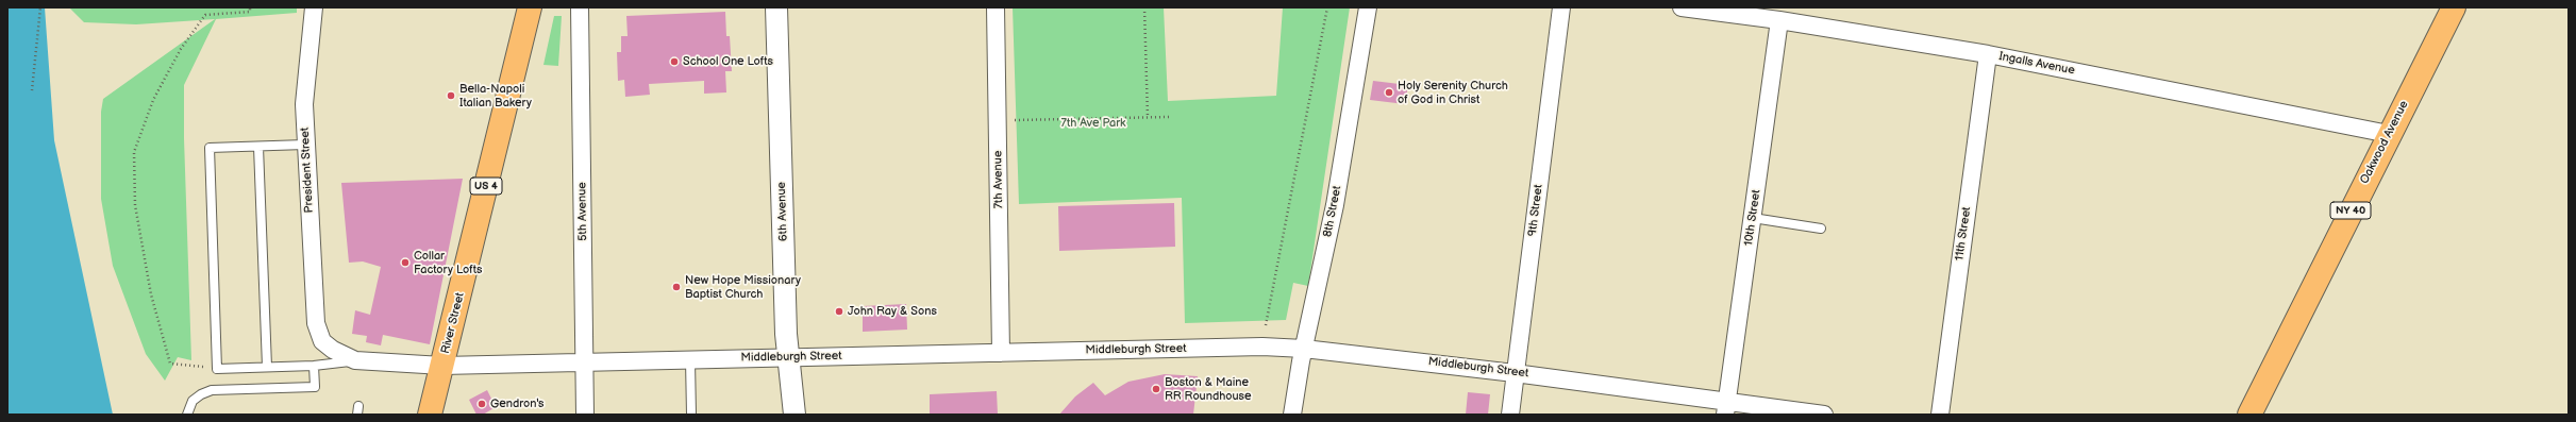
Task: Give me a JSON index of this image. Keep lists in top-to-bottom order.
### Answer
{
  "streets": {
    "main road": [
      "Oakwood Avenue",
      "US 4",
      "NY 40",
      "River Street"
    ],
    "street": [
      "Ingalls Avenue",
      "President Street",
      "7th Avenue",
      "9th Street",
      "5th Avenue",
      "6th Avenue",
      "8th Street",
      "10th Street",
      "11th Street",
      "Middleburgh Street"
    ]
  },
  "crossings": [
    ["Ingalls Avenue", "Oakwood Avenue"],
    ["Ingalls Avenue", "10th Street"],
    ["Ingalls Avenue", "11th Street"],
    ["President Street", "Middleburgh Street"],
    ["7th Avenue", "Middleburgh Street"],
    ["9th Street", "Middleburgh Street"],
    ["5th Avenue", "Middleburgh Street"],
    ["6th Avenue", "Middleburgh Street"],
    ["8th Street", "Middleburgh Street"],
    ["10th Street", "Middleburgh Street"],
    ["River Street", "Middleburgh Street"]
  ],
  "parks": ["7th Ave Park"],
  "places": [
    "School One Lofts",
    "Holy Serenity Church of God in Christ",
    "Bella-Napoli Italian Bakery",
    "Collar Factory Lofts",
    "New Hope Missionary Baptist Church",
    "John Ray & Sons",
    "Boston & Maine RR Roundhouse",
    "Gendron's"
  ]
}
